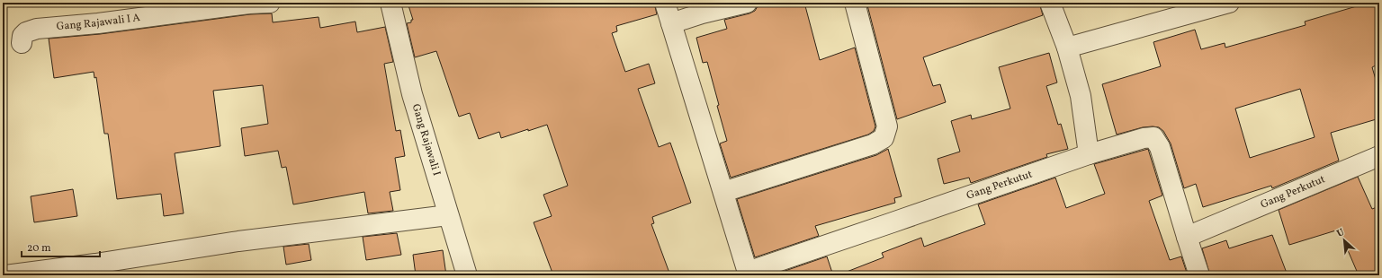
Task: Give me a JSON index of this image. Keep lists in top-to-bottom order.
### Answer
{
  "streets": {
    "street": ["Gang Rajawali I A", "Gang Rajawali I", "Gang Perkutut"]
  },
  "scale_bar": "20 m",
  "north": "top left"
}
